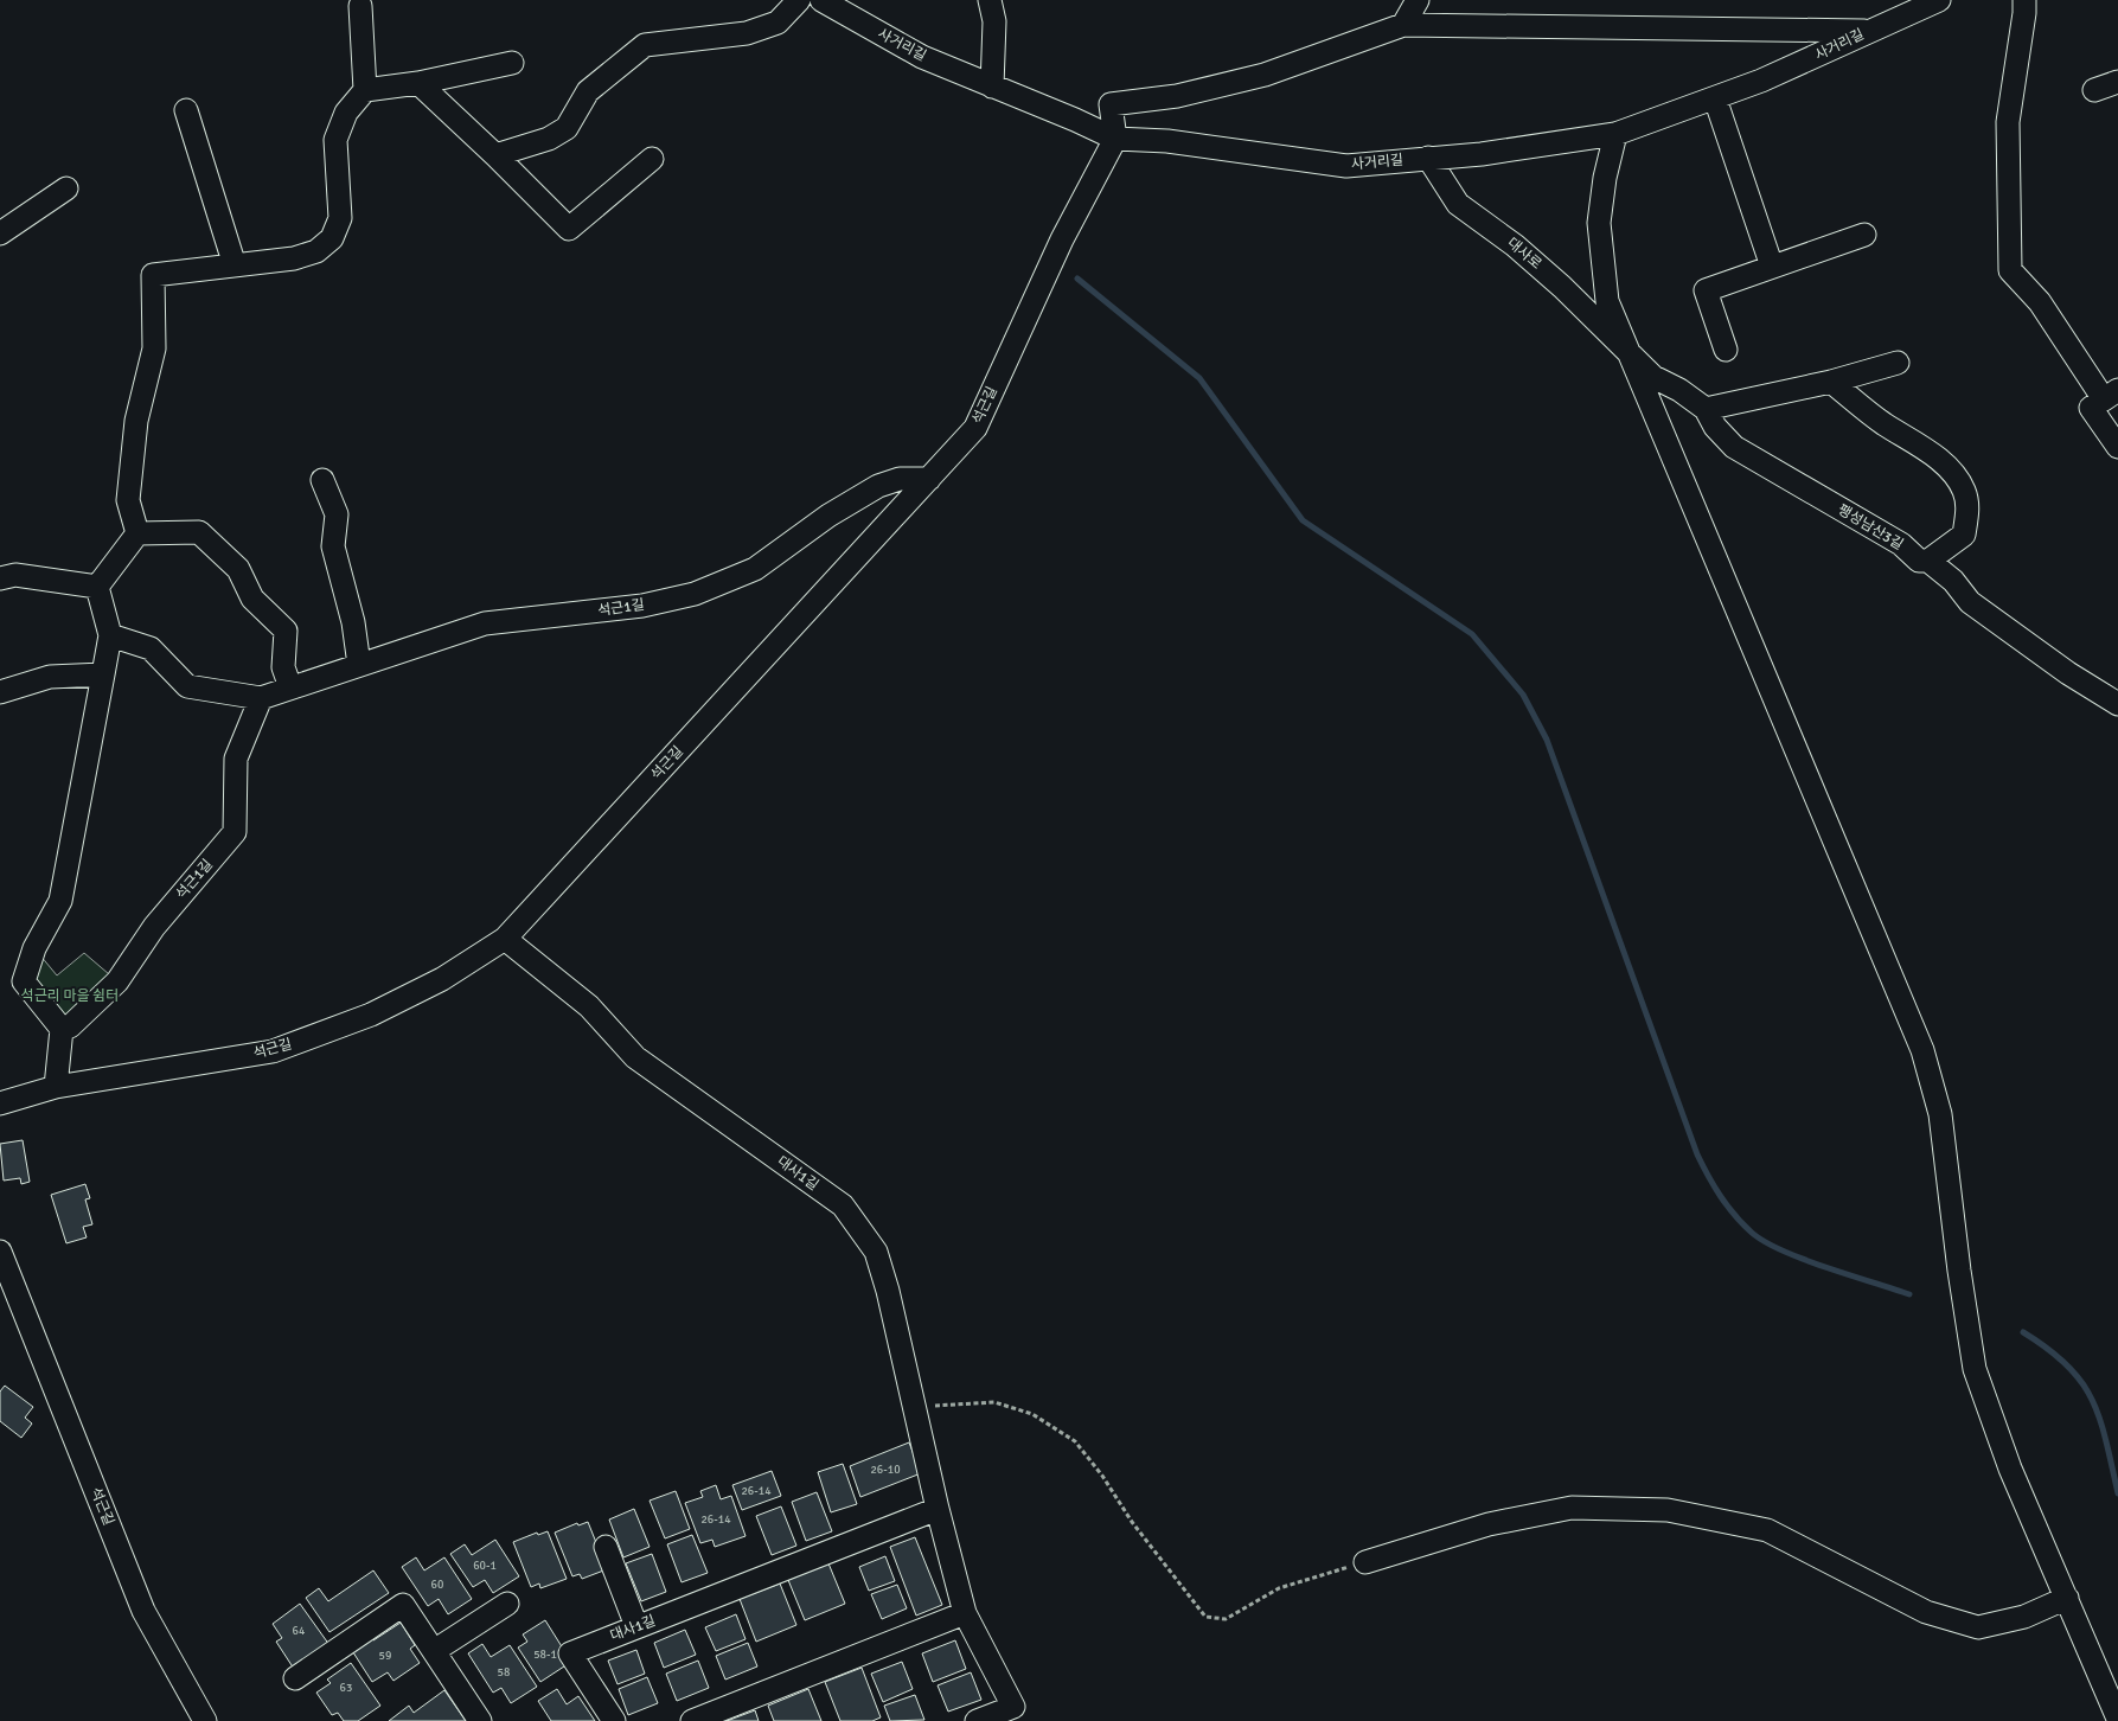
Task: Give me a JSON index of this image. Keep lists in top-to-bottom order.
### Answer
{
  "streets": {
    "street": [
      "사거리길",
      "대사로",
      "석근길",
      "팽성남산3길",
      "석근1길",
      "대사1길"
    ]
  },
  "crossings": [
    ["사거리길", "대사로"],
    ["사거리길", "석근길"],
    ["대사로", "팽성남산3길"],
    ["석근길", "석근1길"],
    ["석근길", "대사1길"]
  ],
  "parks": ["석근리 마을 쉼터"],
  "house_numbers": [
    "26-10",
    "26-14",
    "26-14",
    "60-1",
    "60",
    "64",
    "58-1",
    "59",
    "58",
    "63"
  ]
}
